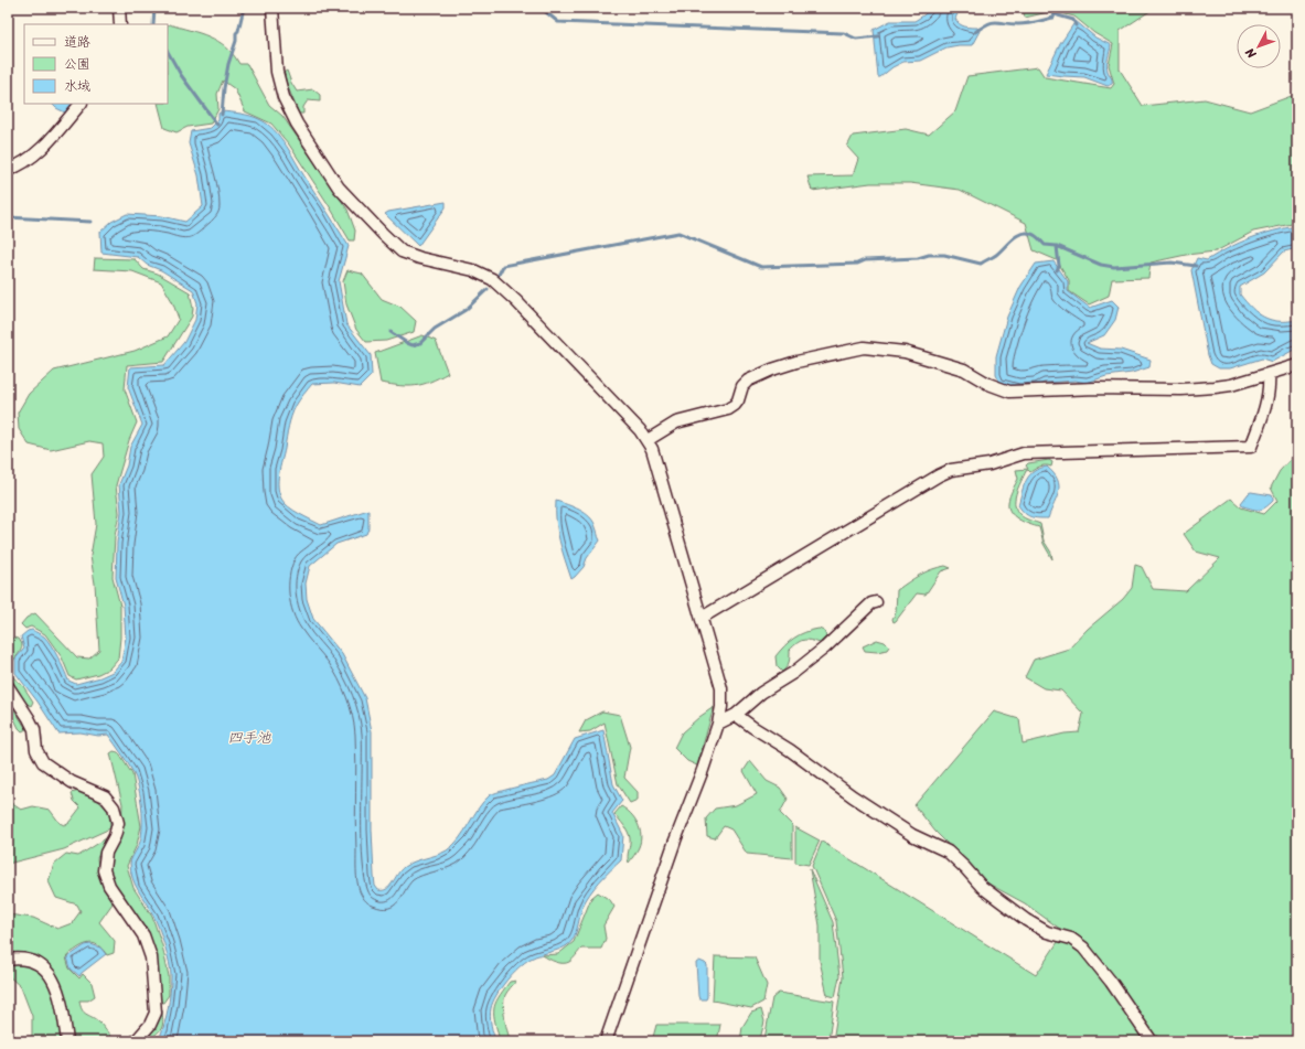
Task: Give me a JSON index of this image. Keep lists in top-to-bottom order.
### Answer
{
  "water": ["四手池"],
  "legend": ["道路", "公園", "水域"],
  "north": "bottom left"
}
